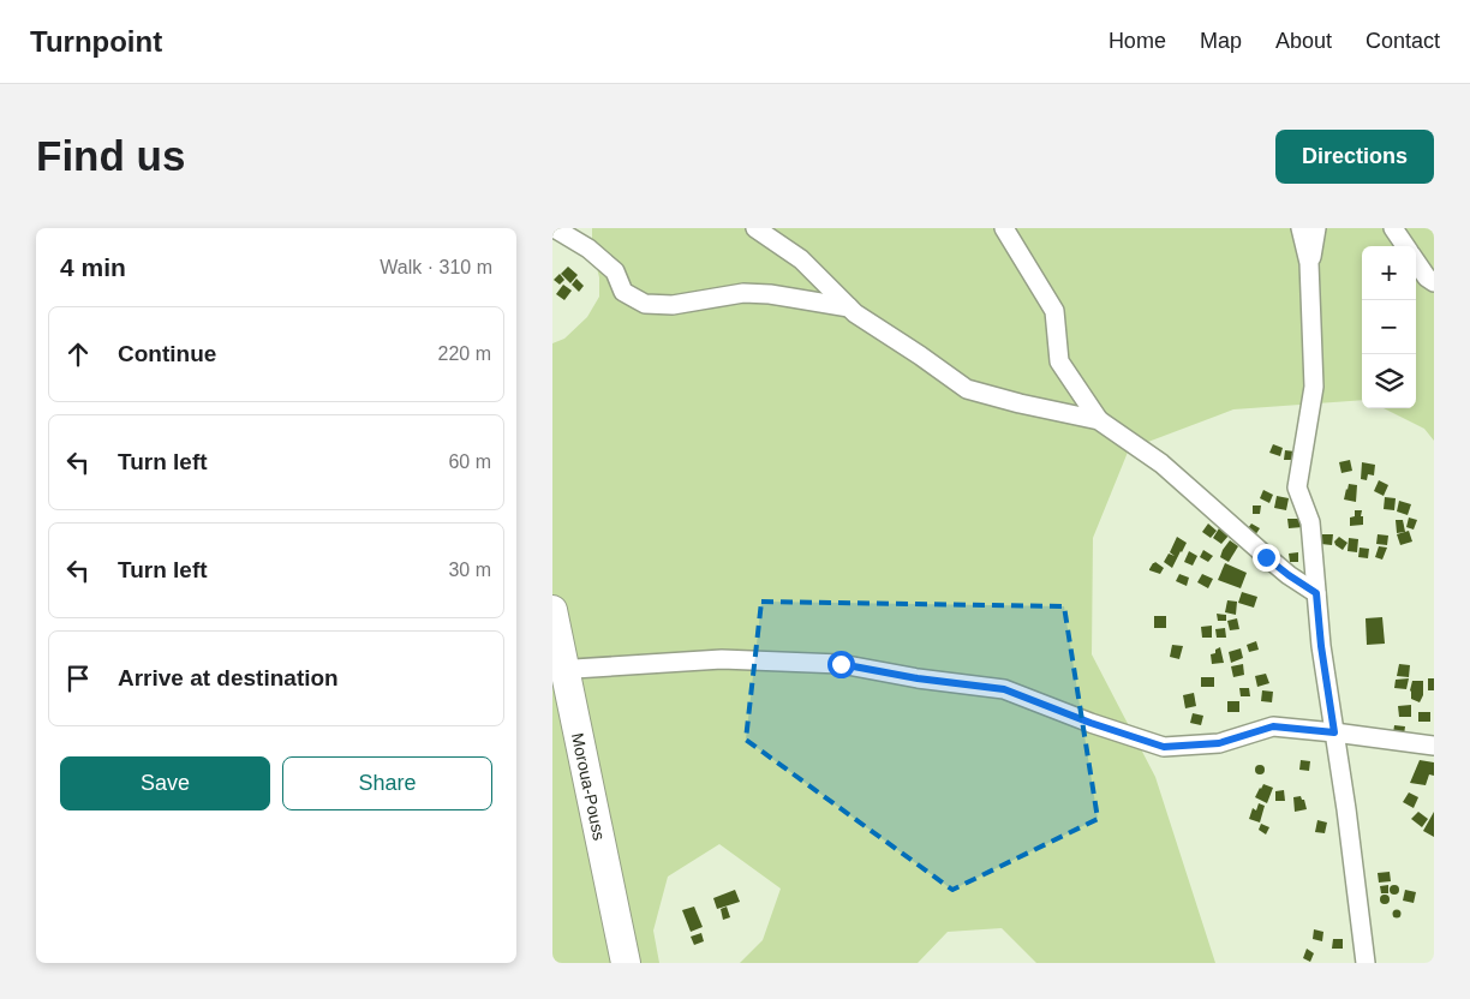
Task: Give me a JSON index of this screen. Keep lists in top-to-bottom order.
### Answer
{
  "streets": {
    "main road": ["Moroua-Pouss"]
  },
  "page": {
    "header": "Turnpoint",
    "nav": [
      "Home",
      "Map",
      "About",
      "Contact"
    ],
    "buttons": [
      "Directions",
      ["Save", "Share"]
    ],
    "title": "Find us",
    "heading": ["4 min", "Walk · 310 m"],
    "map_buttons": ["+", "−"],
    "list": [
      ["Continue", "220 m"],
      ["Turn left", "60 m"],
      ["Turn left", "30 m"],
      "Arrive at destination"
    ]
  }
}
